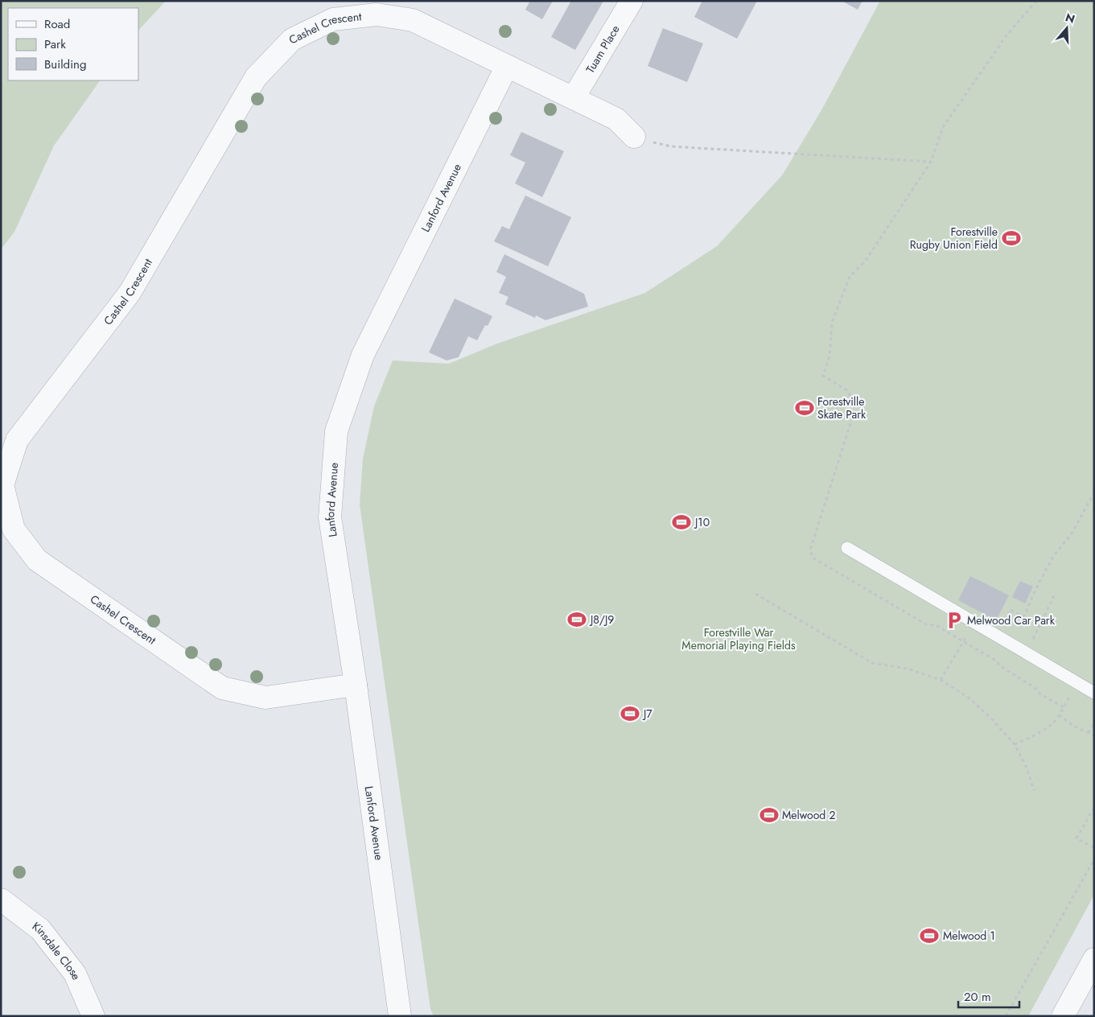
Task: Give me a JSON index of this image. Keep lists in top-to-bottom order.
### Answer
{
  "streets": {
    "street": [
      "Cashel Crescent",
      "Tuam Place",
      "Lanford Avenue",
      "Kinsdale Close"
    ]
  },
  "crossings": [
    ["Cashel Crescent", "Tuam Place"],
    ["Cashel Crescent", "Lanford Avenue"]
  ],
  "parks": ["Forestville War Memorial Playing Fields"],
  "places": {
    "sports": [
      "Forestville Rugby Union Field",
      "Forestville Skate Park",
      "J10",
      "J8/J9",
      "J7",
      "Melwood 2",
      "Melwood 1"
    ],
    "parking": ["Melwood Car Park"]
  },
  "legend": ["Road", "Park", "Building"],
  "scale_bar": "20 m",
  "north": "top"
}
